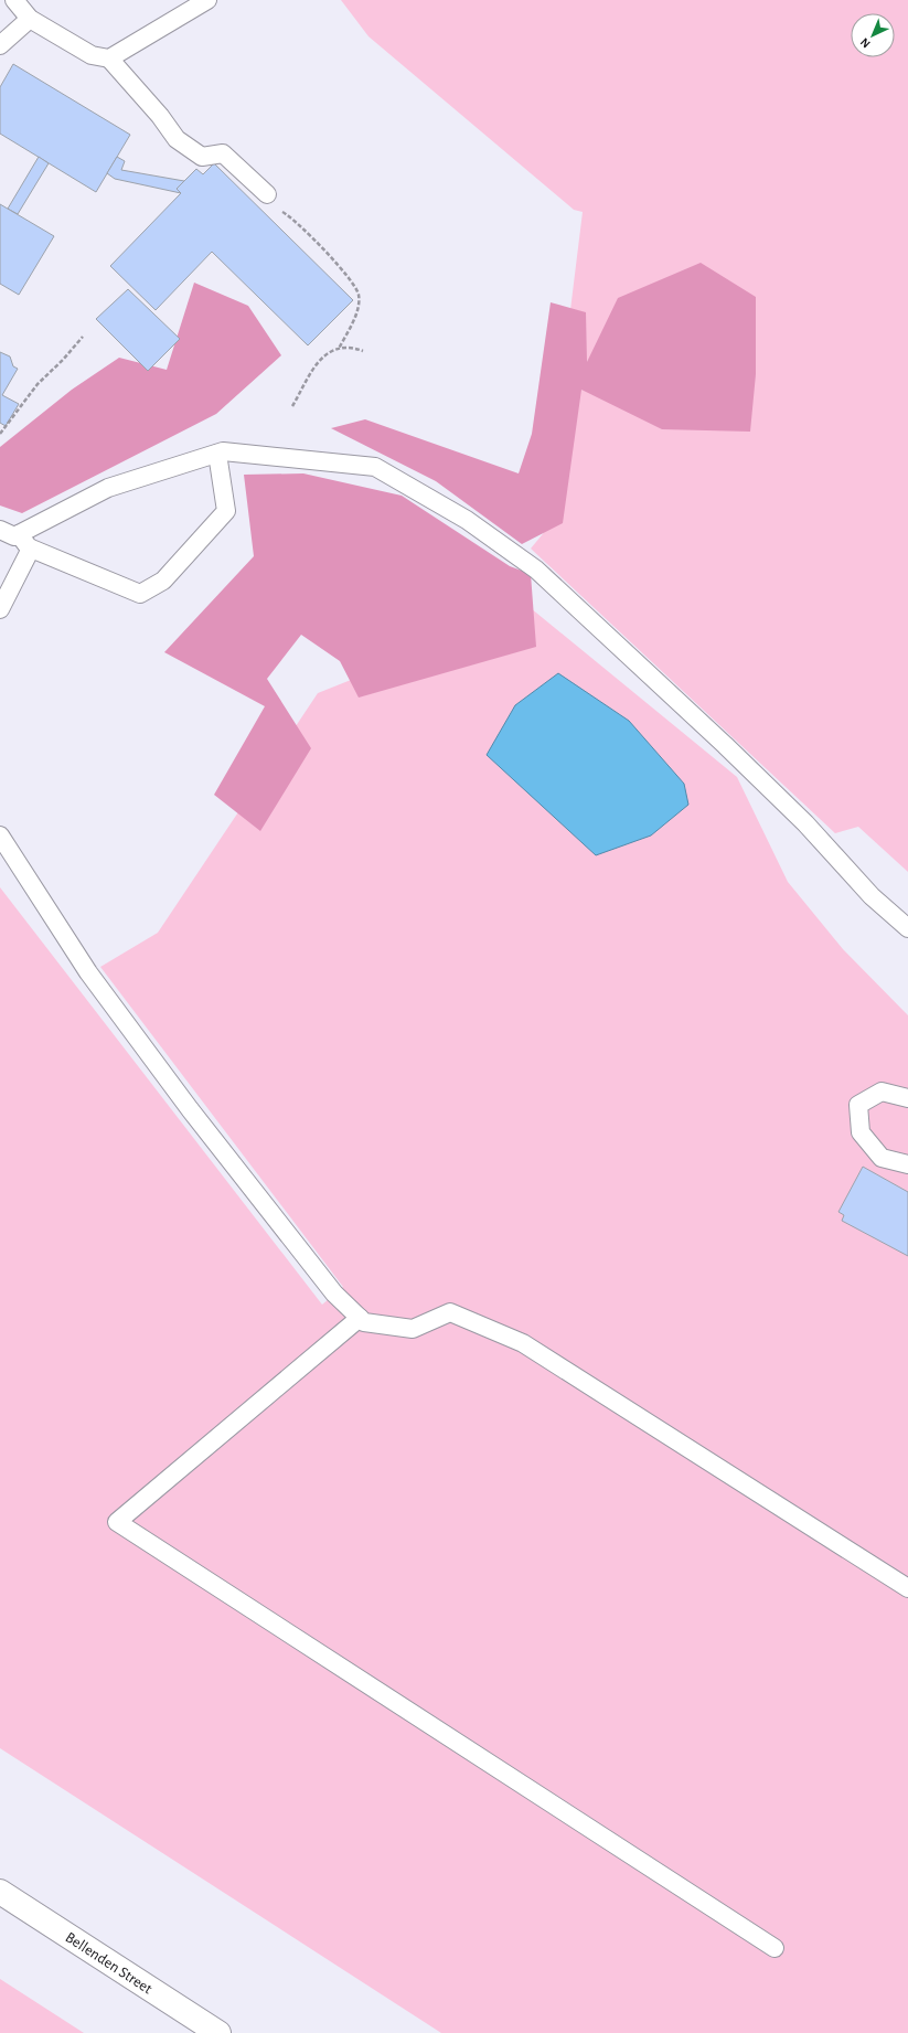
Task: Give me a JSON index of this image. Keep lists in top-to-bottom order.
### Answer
{
  "streets": {
    "street": ["Bellenden Street"]
  },
  "north": "bottom left"
}
